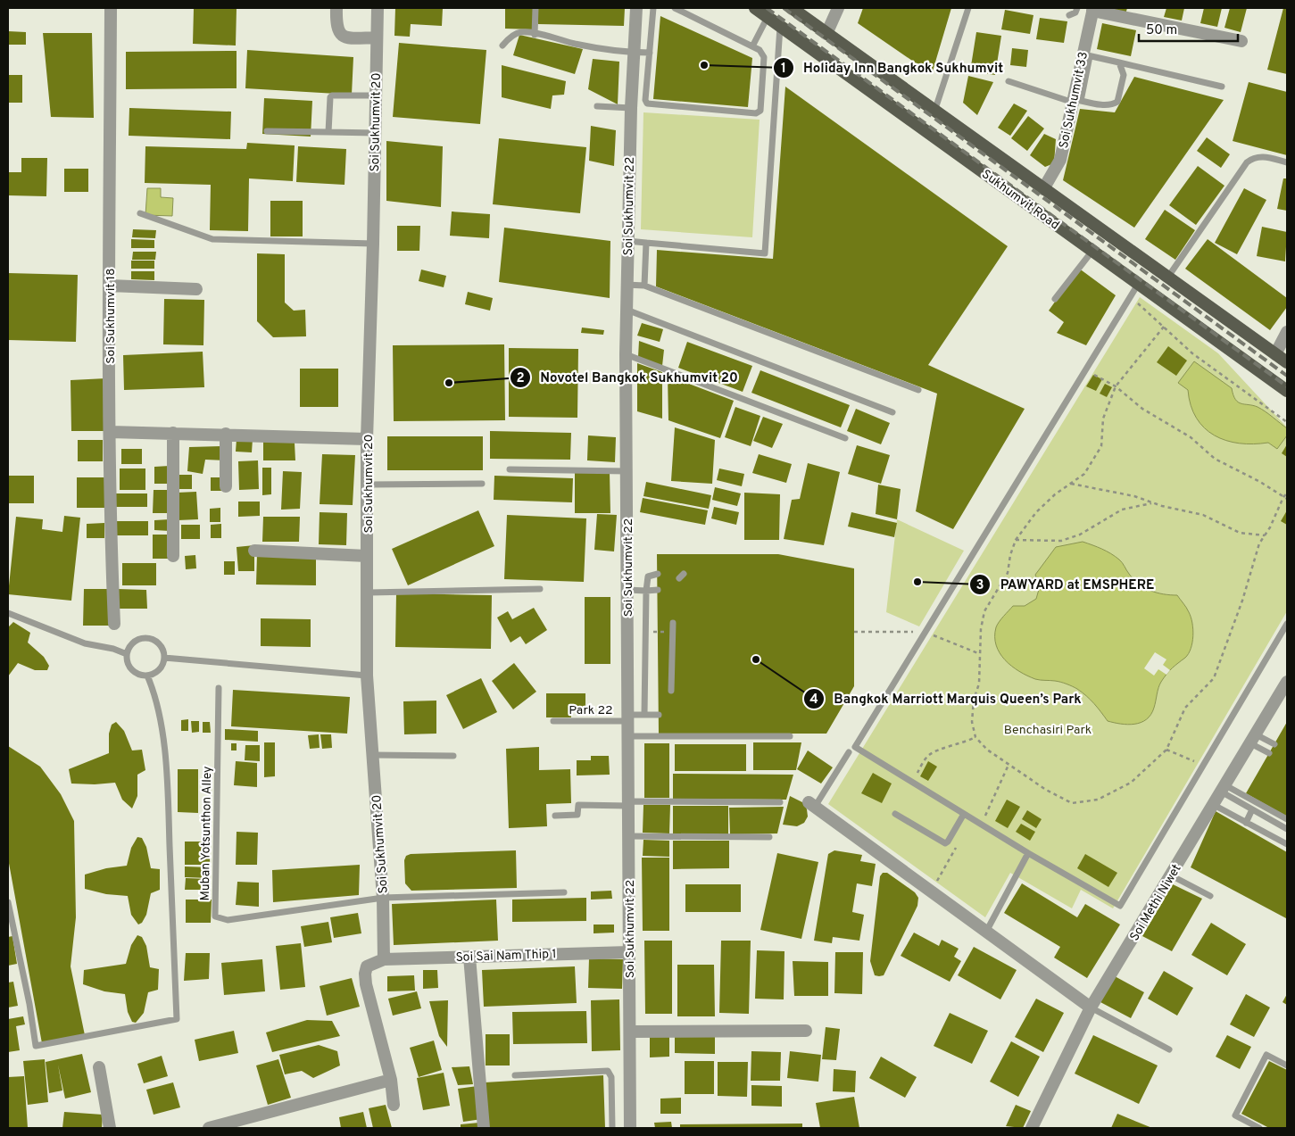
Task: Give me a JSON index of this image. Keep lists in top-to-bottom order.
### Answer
{
  "streets": {
    "main road": ["Sukhumvit Road"],
    "street": [
      "Soi Sukhumvit 33",
      "Soi Sukhumvit 20",
      "Soi Sukhumvit 22",
      "Soi Sukhumvit 18",
      "Soi Methi Niwet",
      "Soi Sai Nam Thip 1"
    ],
    "lane": ["Park 22", "Muban Yotsunthon Alley"]
  },
  "crossings": [
    ["Soi Sukhumvit 33", "Sukhumvit Road"],
    ["Soi Sukhumvit 20", "Muban Yotsunthon Alley"],
    ["Soi Sukhumvit 20", "Soi Sai Nam Thip 1"],
    ["Soi Sukhumvit 22", "Park 22"],
    ["Soi Sukhumvit 22", "Soi Sai Nam Thip 1"]
  ],
  "parks": ["Benchasiri Park"],
  "places": [
    "Holiday Inn Bangkok Sukhumvit",
    "Novotel Bangkok Sukhumvit 20",
    "PAWYARD at EMSPHERE",
    "Bangkok Marriott Marquis Queen’s Park"
  ],
  "scale_bar": "50 m"
}
